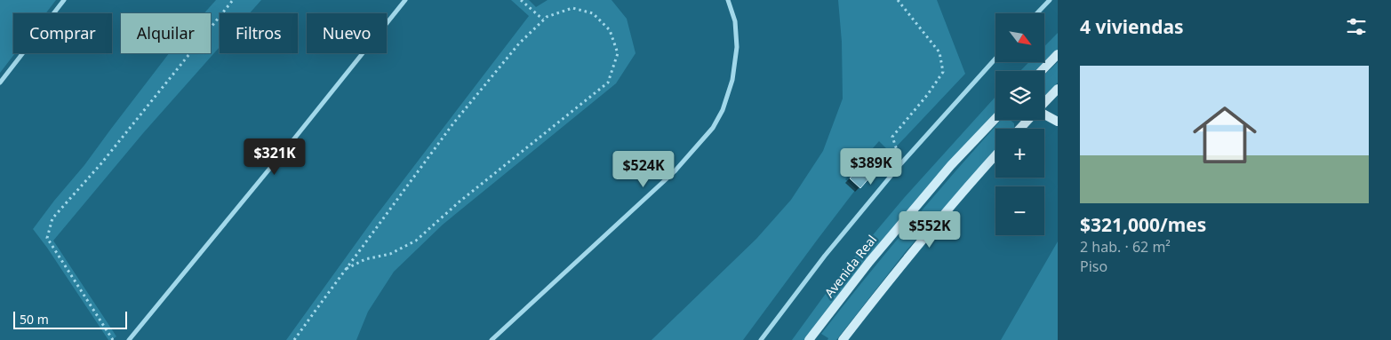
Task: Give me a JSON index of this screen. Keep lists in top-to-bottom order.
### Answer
{
  "streets": {
    "main road": ["Avenida Real"]
  },
  "scale_bar": "50 m",
  "north": "bottom right",
  "page": {
    "heading": "4 viviendas",
    "map_buttons": ["+", "−"],
    "chip": [
      "Comprar",
      "Alquilar",
      "Filtros",
      "Nuevo"
    ],
    "list": [
      {
        "name": "$321,000/mes",
        "note": "2 hab. · 62 m² · Piso"
      }
    ],
    "price": [
      "$321K",
      "$389K",
      "$524K",
      "$552K"
    ],
    "scale": "50 m"
  }
}
